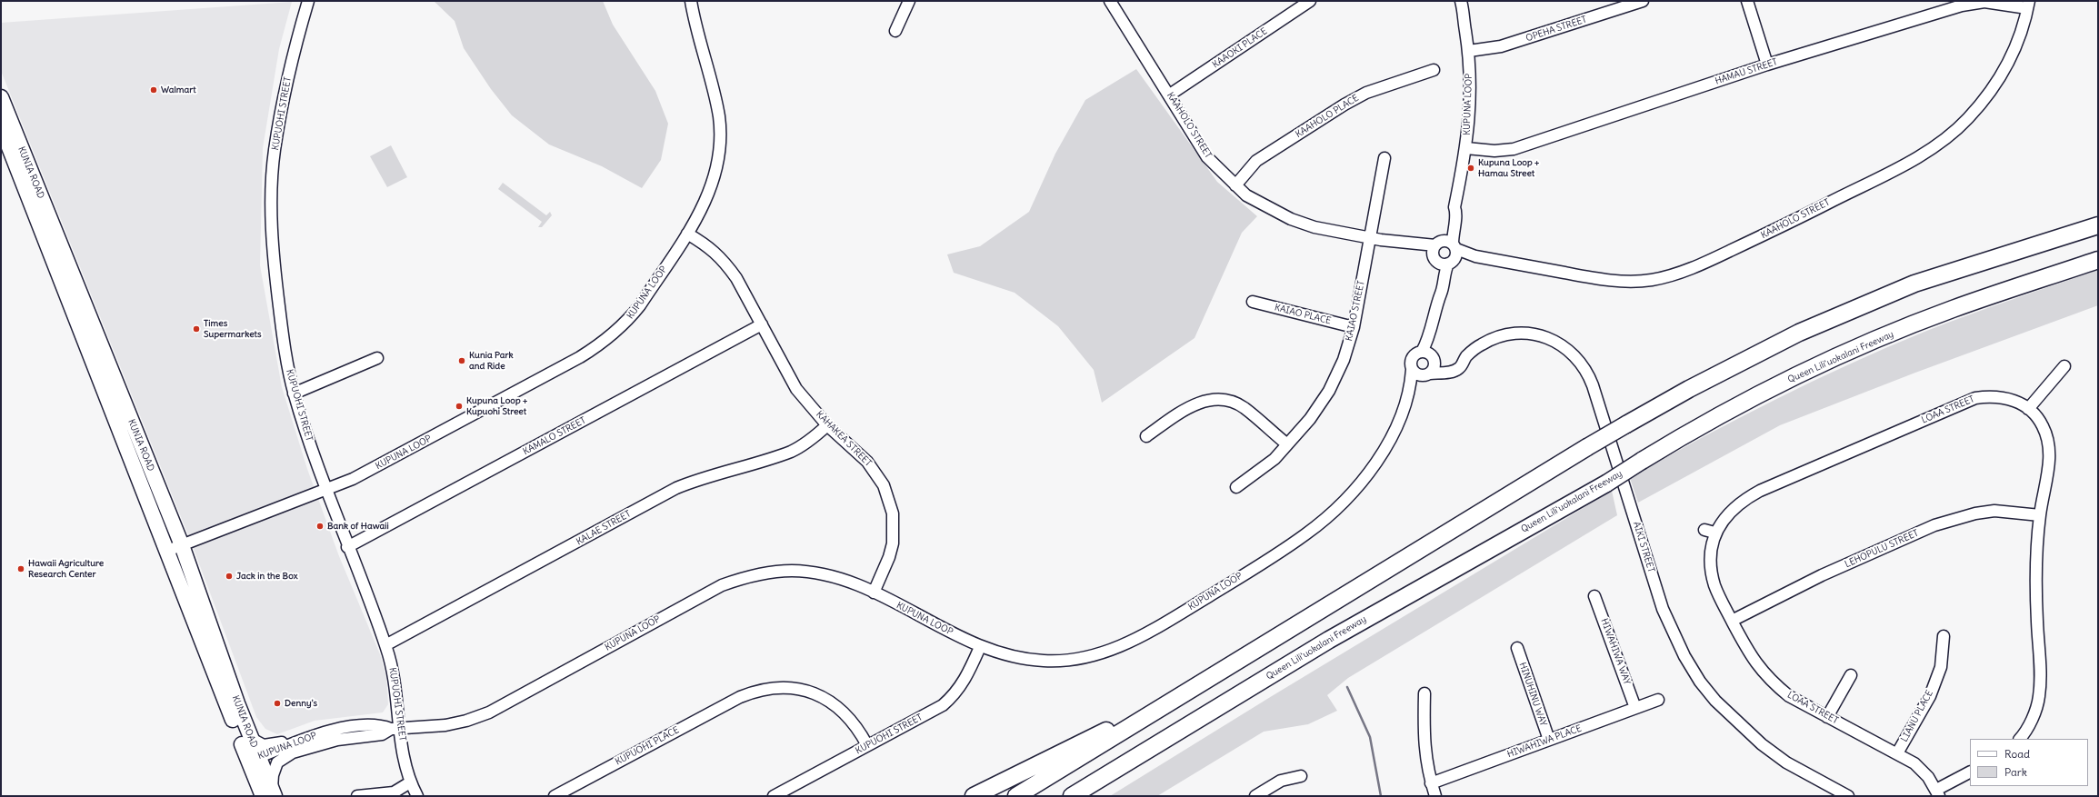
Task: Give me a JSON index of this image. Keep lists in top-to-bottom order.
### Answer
{
  "streets": {
    "highway": ["Queen Liliʻuokalani Freeway"],
    "main road": ["KUNIA ROAD"],
    "street": [
      "OPEHA STREET",
      "KAAOKI PLACE",
      "HAMAU STREET",
      "KUPUNA LOOP",
      "KUPUOHI STREET",
      "KAAHOLO PLACE",
      "KAAHOLO STREET",
      "KAIAO STREET",
      "KAIAO PLACE",
      "LOAA STREET",
      "KAMALO STREET",
      "KAHAKEA STREET",
      "KALAE STREET",
      "AIKI STREET",
      "LEHOPULU STREET",
      "HIWAHIWA WAY",
      "HINUHINU WAY",
      "LIANU PLACE",
      "HIWAHIWA PLACE",
      "KUPUOHI PLACE"
    ]
  },
  "crossings": [
    ["OPEHA STREET", "KUPUNA LOOP"],
    ["KAAOKI PLACE", "KAAHOLO STREET"],
    ["HAMAU STREET", "KUPUNA LOOP"],
    ["HAMAU STREET", "KAAHOLO STREET"],
    ["KUPUNA LOOP", "KUPUOHI STREET"],
    ["KUPUNA LOOP", "KAAHOLO STREET"],
    ["KUPUNA LOOP", "KUNIA ROAD"],
    ["KUPUNA LOOP", "KAHAKEA STREET"],
    ["KUPUNA LOOP", "AIKI STREET"],
    ["KUPUOHI STREET", "KAMALO STREET"],
    ["KUPUOHI STREET", "KALAE STREET"],
    ["KUPUOHI STREET", "KUPUOHI PLACE"],
    ["KAAHOLO PLACE", "KAAHOLO STREET"],
    ["KAAHOLO STREET", "KAIAO STREET"],
    ["KAIAO STREET", "KAIAO PLACE"],
    ["LOAA STREET", "LEHOPULU STREET"],
    ["LOAA STREET", "LIANU PLACE"],
    ["KAMALO STREET", "KAHAKEA STREET"],
    ["KAHAKEA STREET", "KALAE STREET"],
    ["HIWAHIWA WAY", "HIWAHIWA PLACE"],
    ["HINUHINU WAY", "HIWAHIWA PLACE"]
  ],
  "places": [
    "Walmart",
    "Kupuna Loop + Hamau Street",
    "Times Supermarkets",
    "Kunia Park and Ride",
    "Kupuna Loop + Kupuohi Street",
    "Bank of Hawaii",
    "Hawaii Agriculture Research Center",
    "Jack in the Box",
    "Denny's"
  ],
  "legend": ["Road", "Park"]
}
